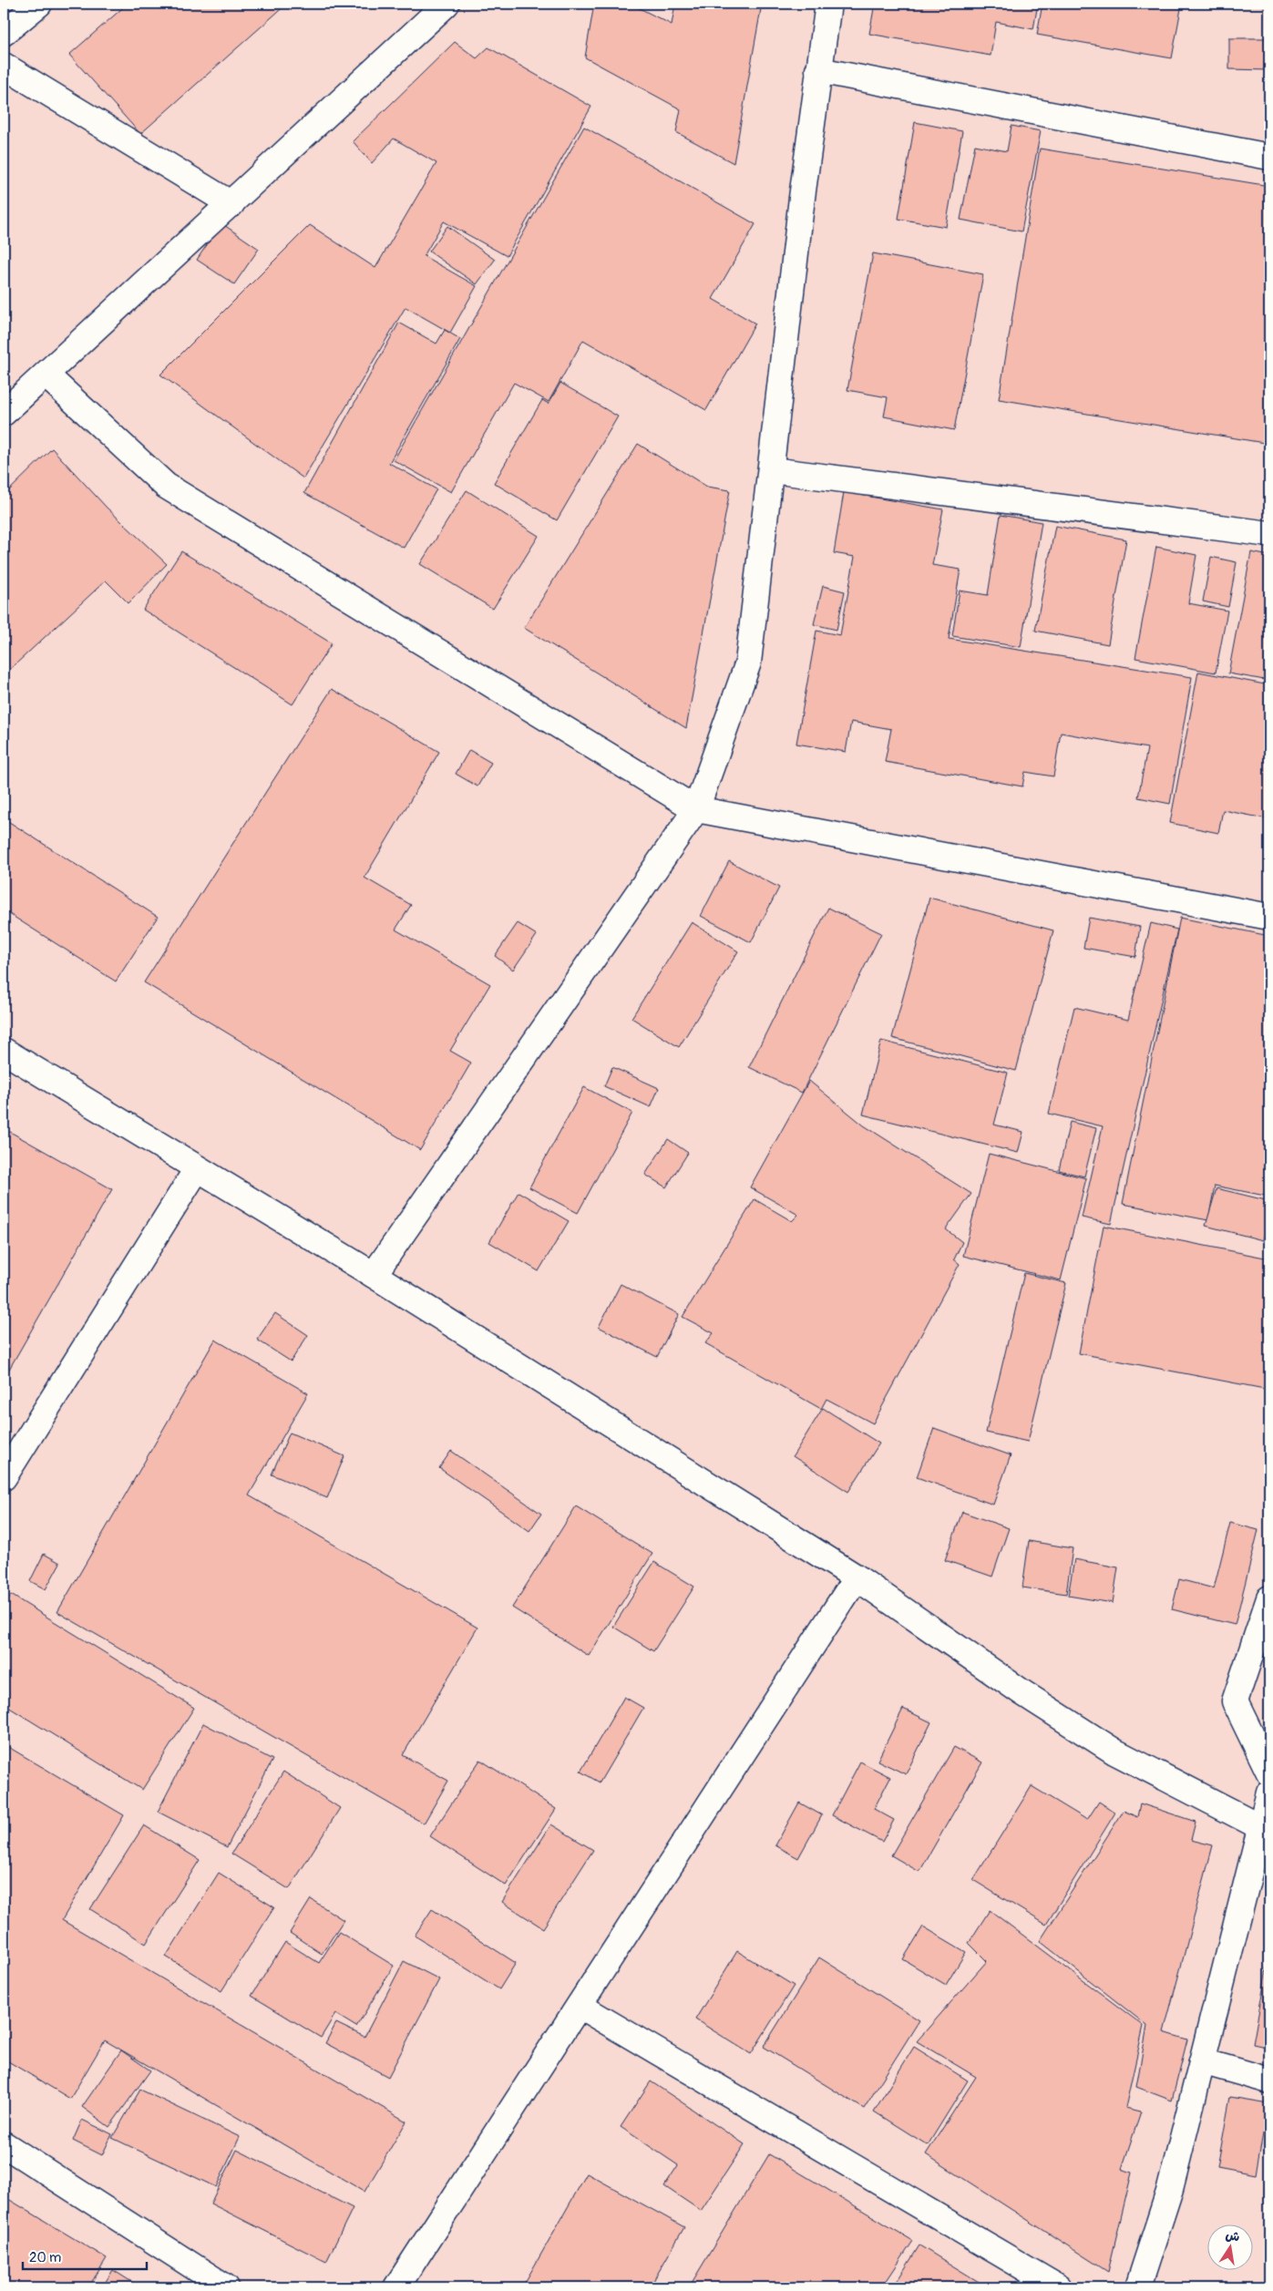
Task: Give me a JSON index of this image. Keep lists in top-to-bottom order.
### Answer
{
  "scale_bar": "20 m",
  "north": "top"
}
